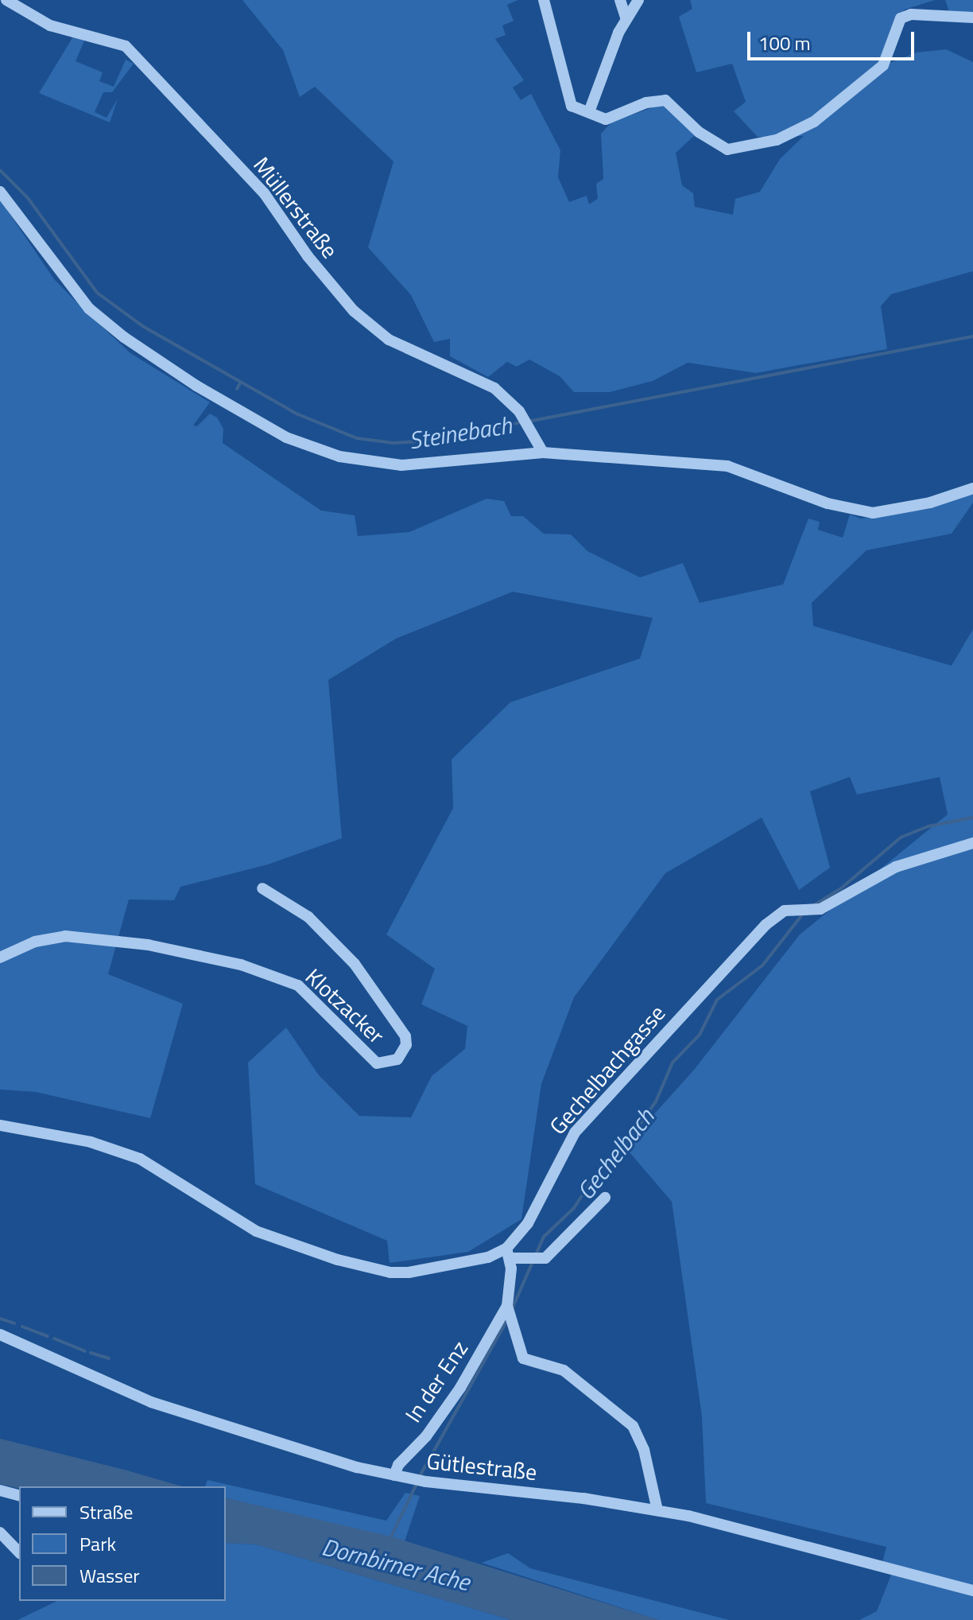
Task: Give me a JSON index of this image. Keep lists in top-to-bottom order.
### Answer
{
  "streets": {
    "street": [
      "Müllerstraße",
      "Klotzacker",
      "Gechelbachgasse",
      "In der Enz",
      "Gütlestraße"
    ]
  },
  "crossings": [
    ["Gechelbachgasse", "In der Enz"],
    ["In der Enz", "Gütlestraße"]
  ],
  "water": ["Steinebach", "Gechelbach", "Dornbirner Ache"],
  "legend": ["Straße", "Park", "Wasser"],
  "scale_bar": "100 m"
}
